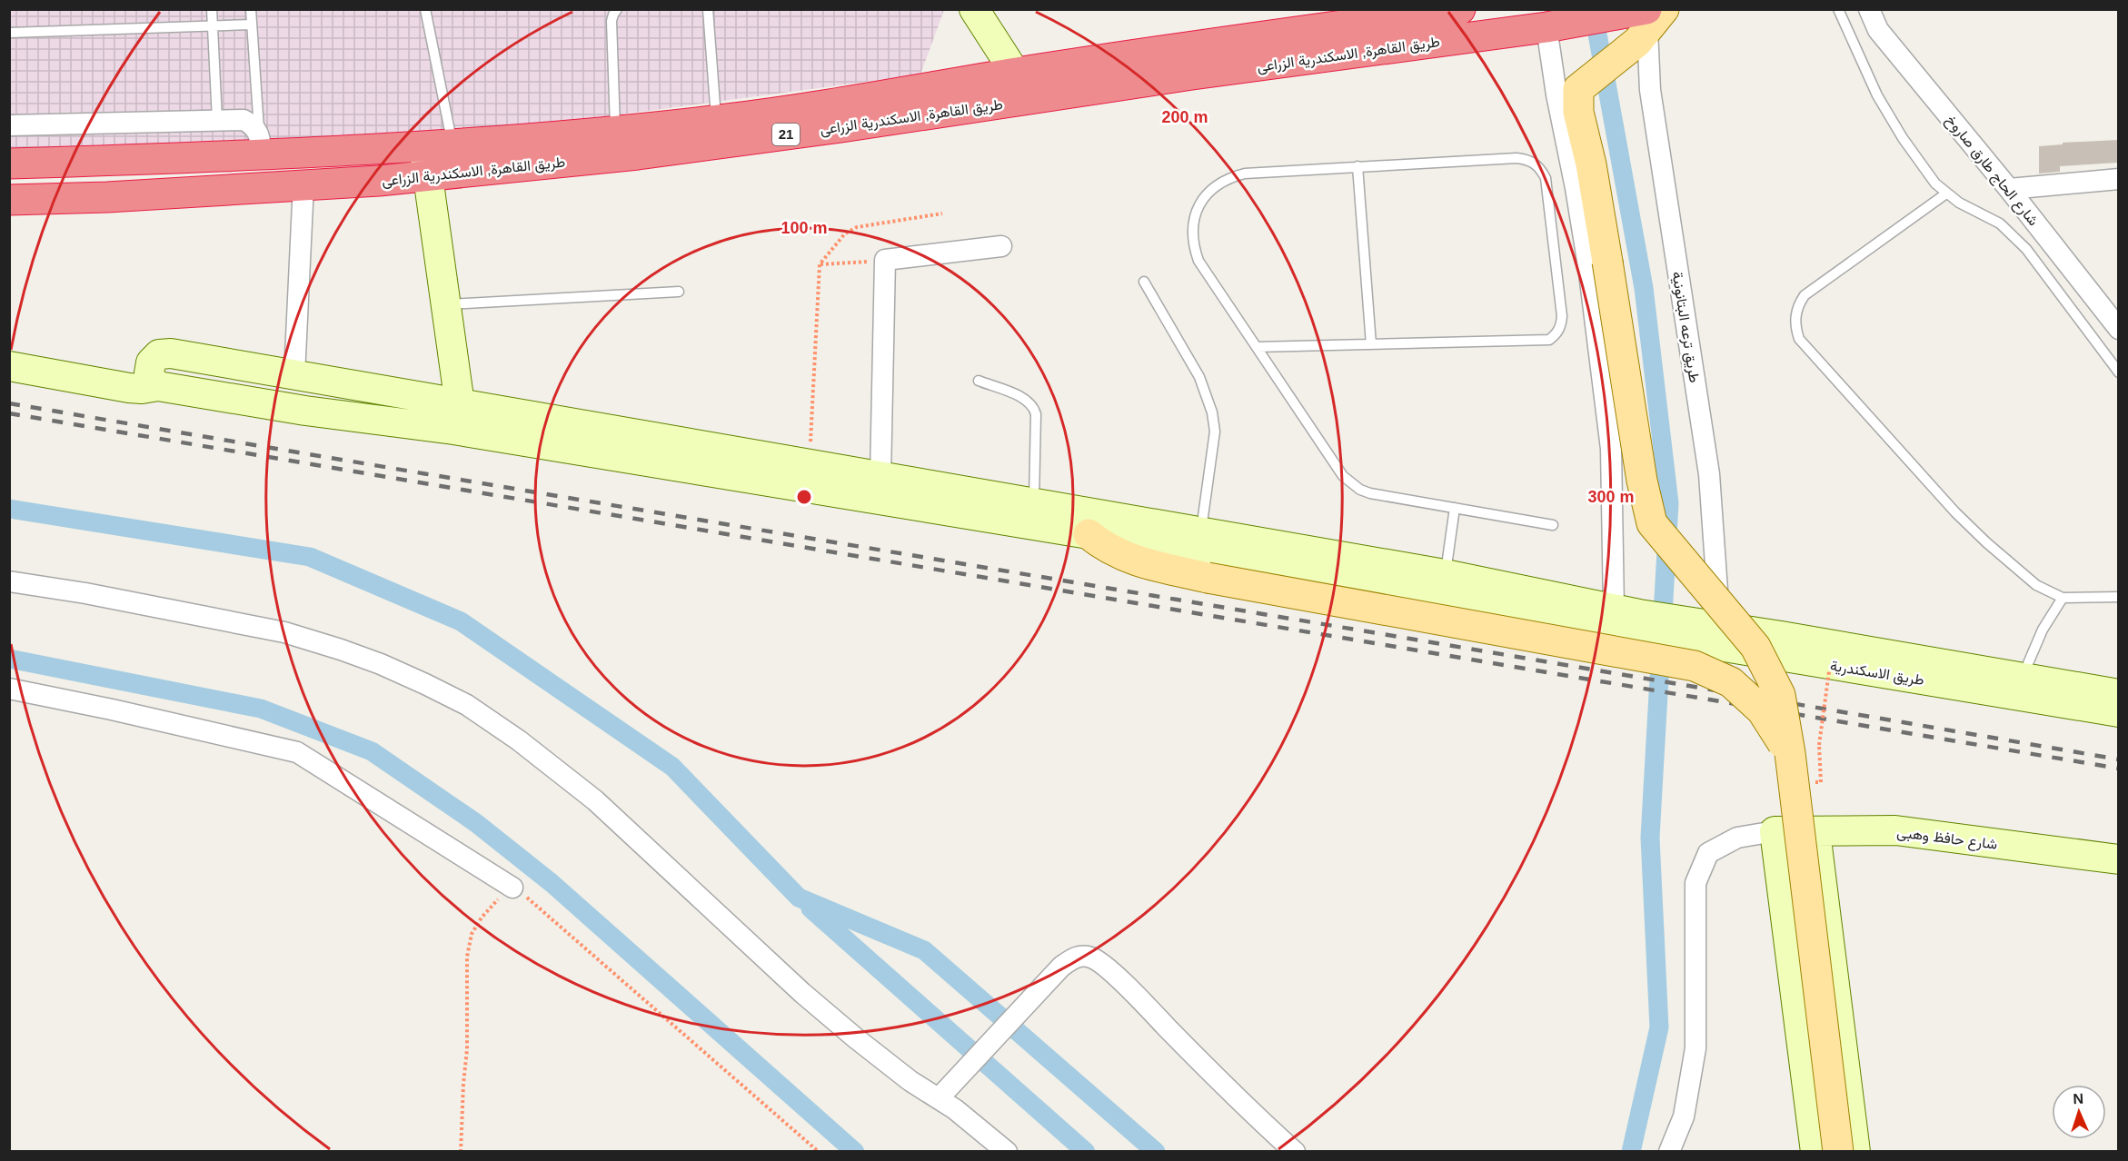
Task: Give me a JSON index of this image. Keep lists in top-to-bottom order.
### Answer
{
  "streets": {
    "highway": ["طريق القاهرة, الاسكندرية الزراعى", "21"],
    "main road": ["طريق الاسكندرية", "شارع حافظ وهبى"],
    "street": ["شارع الحاج طارق صاروخ", "طريق ترعه البتانونية"]
  },
  "crossings": [
    ["طريق القاهرة, الاسكندرية الزراعى", "طريق ترعه البتانونية"],
    ["طريق ترعه البتانونية", "طريق الاسكندرية"]
  ],
  "north": "top",
  "rings": ["200 m", "100 m", "300 m"]
}
